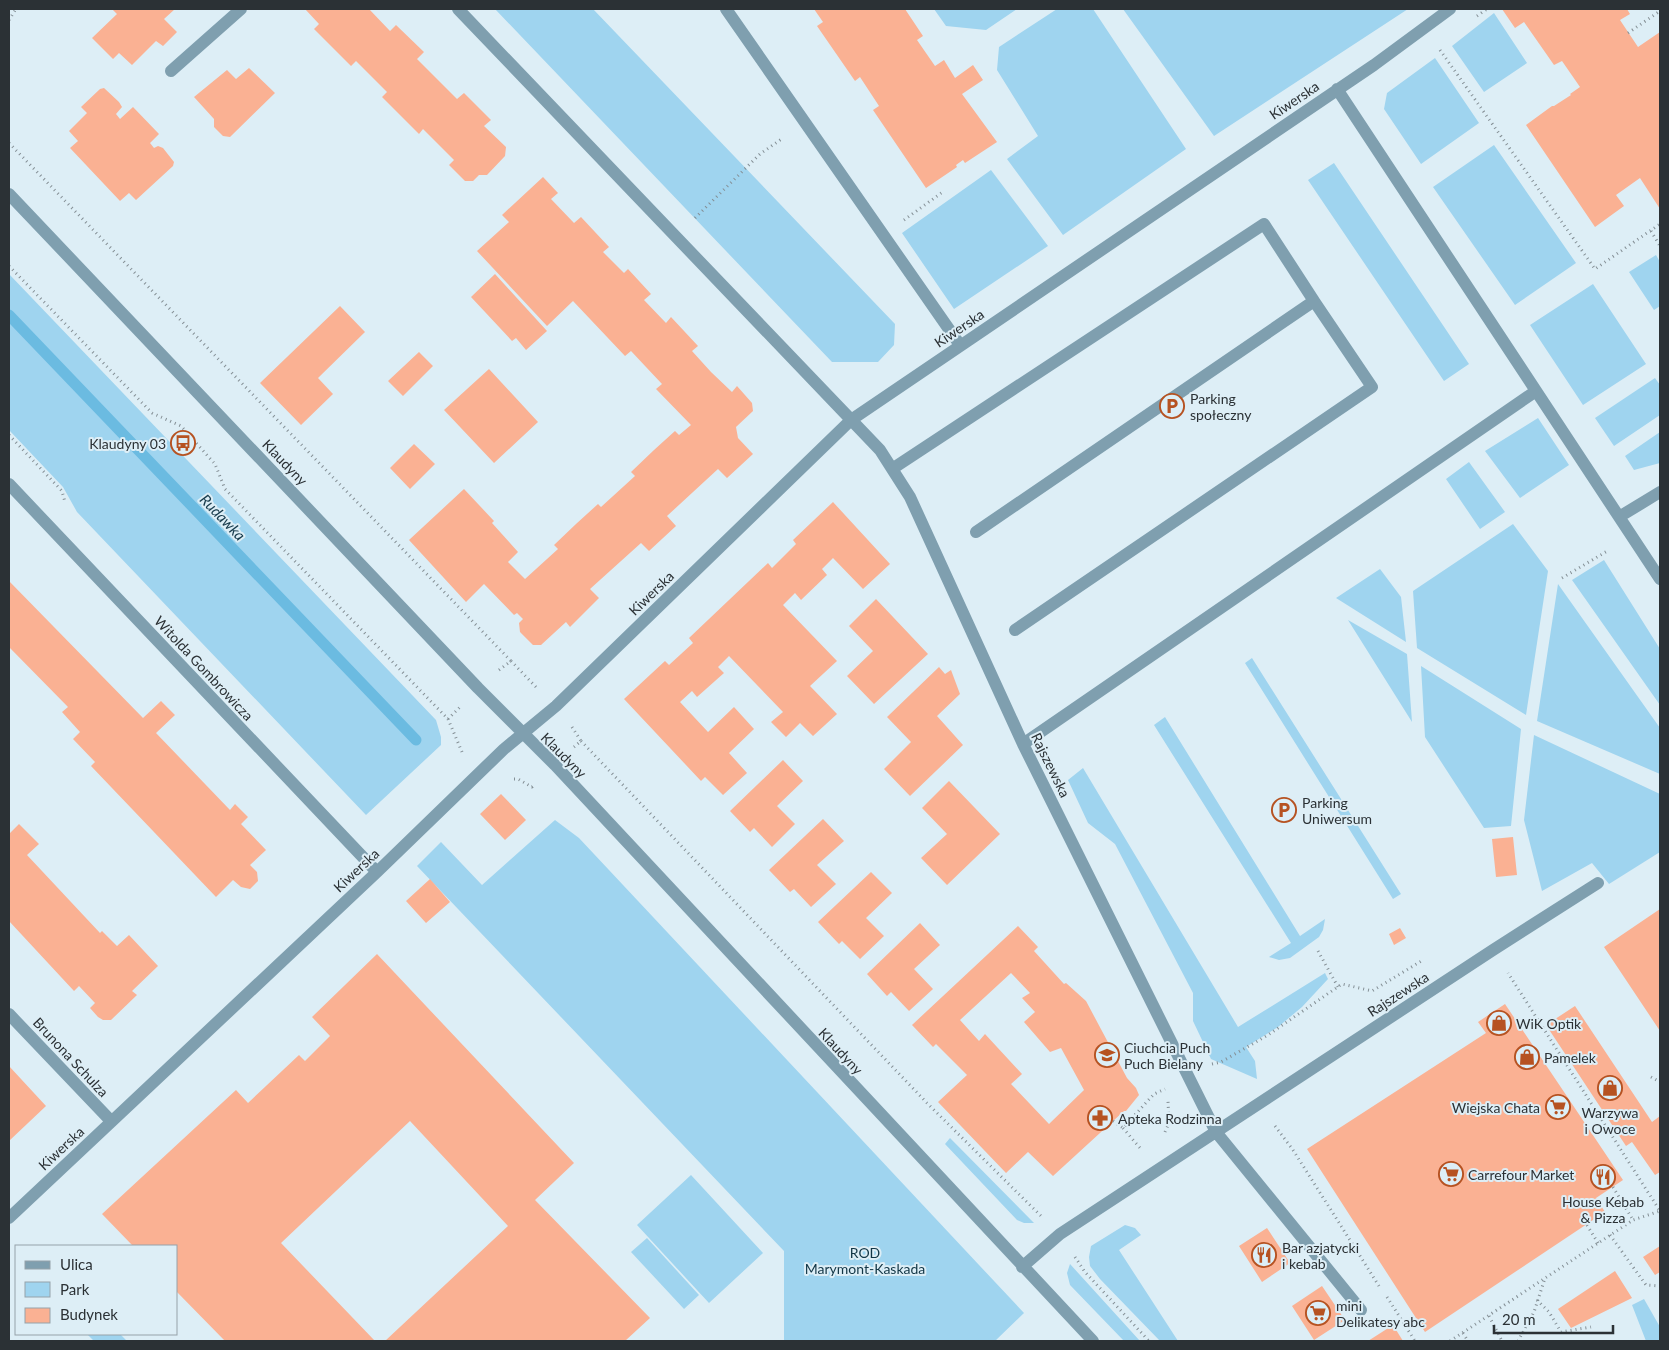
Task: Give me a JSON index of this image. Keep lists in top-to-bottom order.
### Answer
{
  "streets": {
    "street": [
      "Kiwerska",
      "Klaudyny",
      "Witolda Gombrowicza",
      "Rajszewska",
      "Brunona Schulza"
    ]
  },
  "crossings": [
    ["Kiwerska", "Klaudyny"],
    ["Kiwerska", "Witolda Gombrowicza"],
    ["Kiwerska", "Rajszewska"],
    ["Kiwerska", "Brunona Schulza"],
    ["Klaudyny", "Rajszewska"]
  ],
  "water": ["Rudawka"],
  "parks": ["ROD Marymont-Kaskada"],
  "places": {
    "parking": ["Parking społeczny", "Parking Uniwersum"],
    "bus stop": ["Klaudyny 03"],
    "shop": ["WiK Optik", "Pamelek", "Warzywa i Owoce"],
    "school or university": ["Ciuchcia Puch Puch Bielany"],
    "supermarket": ["Wiejska Chata", "Carrefour Market", "mini Delikatesy abc"],
    "pharmacy": ["Apteka Rodzinna"],
    "restaurant": ["House Kebab & Pizza", "Bar azjatycki i kebab"]
  },
  "legend": ["Ulica", "Park", "Budynek"],
  "scale_bar": "20 m"
}
